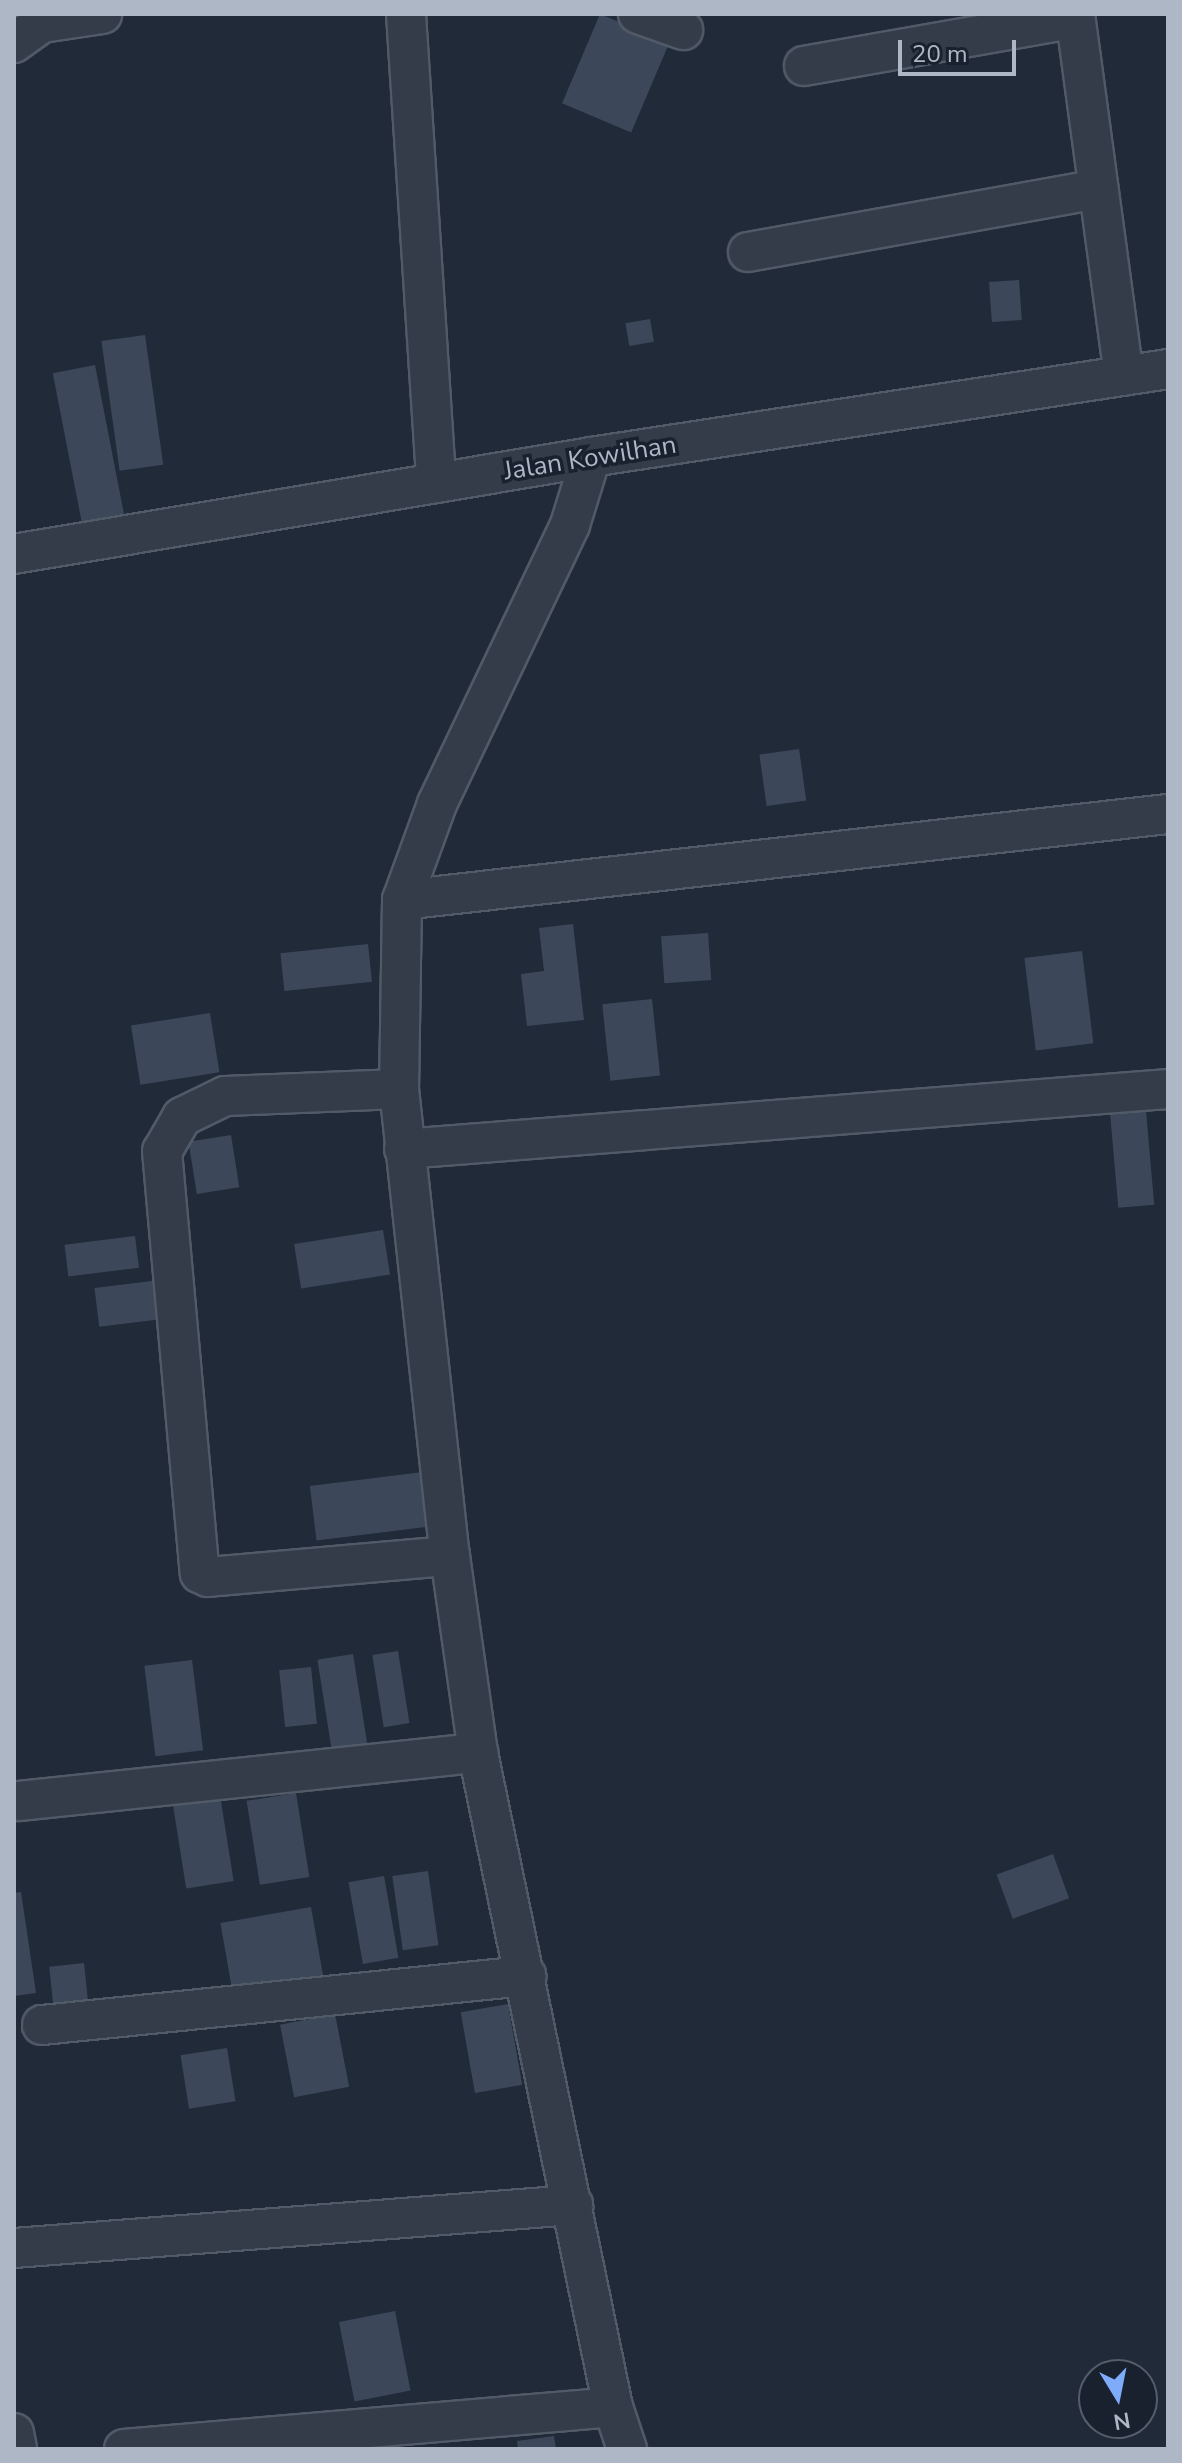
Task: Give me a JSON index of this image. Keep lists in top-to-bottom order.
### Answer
{
  "streets": {
    "street": ["Jalan Kowilhan"]
  },
  "scale_bar": "20 m",
  "north": "bottom"
}
